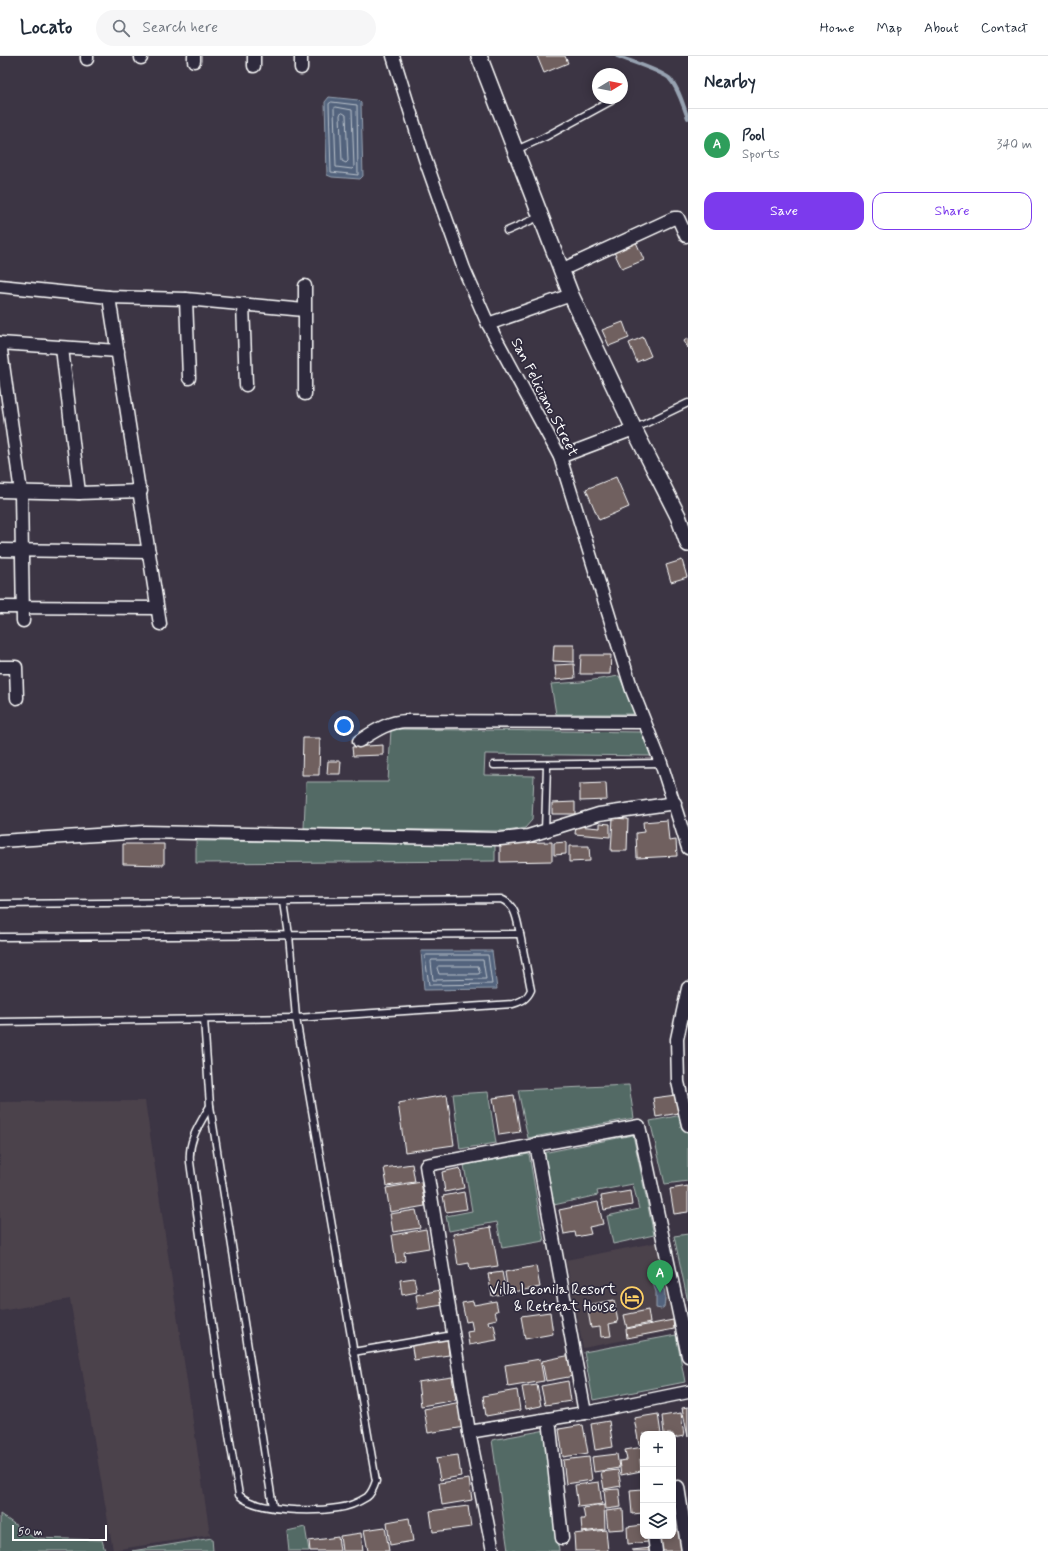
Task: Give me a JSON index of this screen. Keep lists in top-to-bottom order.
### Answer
{
  "streets": {
    "street": ["San Feliciano Street"]
  },
  "places": {
    "hotel": ["Villa Leonila Resort & Retreat House"]
  },
  "scale_bar": "50 m",
  "north": "right",
  "page": {
    "header": "Locato",
    "search": "Search here",
    "nav": [
      "Home",
      "Map",
      "About",
      "Contact"
    ],
    "heading": "Nearby",
    "list": [
      {
        "mark": "A",
        "name": "Pool",
        "note": "Sports",
        "value": "340 m"
      }
    ],
    "buttons": ["Save", "Share"],
    "pins": "A",
    "map_buttons": ["+", "−"],
    "scale": "50 m"
  }
}
